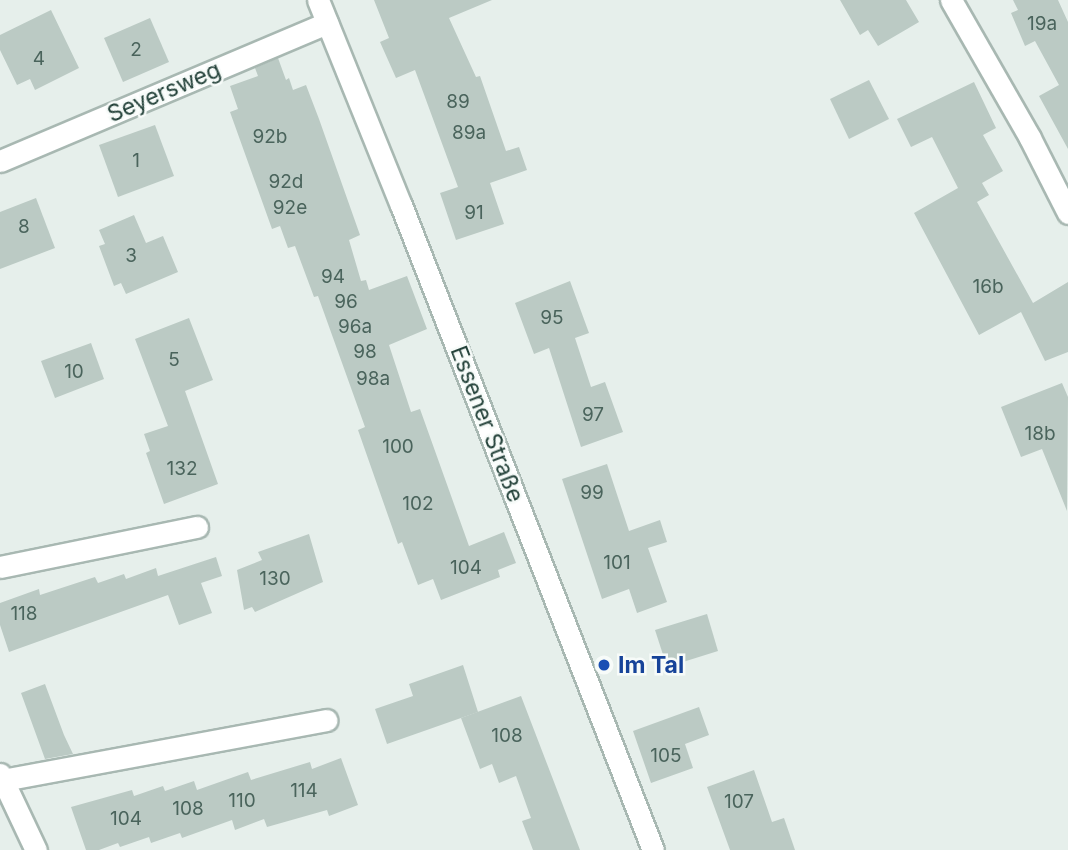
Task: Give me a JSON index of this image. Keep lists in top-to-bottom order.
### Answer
{
  "streets": {
    "street": ["Seyersweg", "Essener Straße"]
  },
  "crossings": [
    ["Seyersweg", "Essener Straße"]
  ],
  "places": ["Im Tal"],
  "house_numbers": [
    "19a",
    "2",
    "4",
    "89",
    "89a",
    "92b",
    "1",
    "92d",
    "92e",
    "91",
    "8",
    "3",
    "94",
    "16b",
    "96",
    "95",
    "96a",
    "98",
    "5",
    "10",
    "98a",
    "97",
    "18b",
    "100",
    "132",
    "99",
    "102",
    "101",
    "104",
    "130",
    "118",
    "108",
    "105",
    "114",
    "110",
    "107",
    "108",
    "104"
  ]
}
